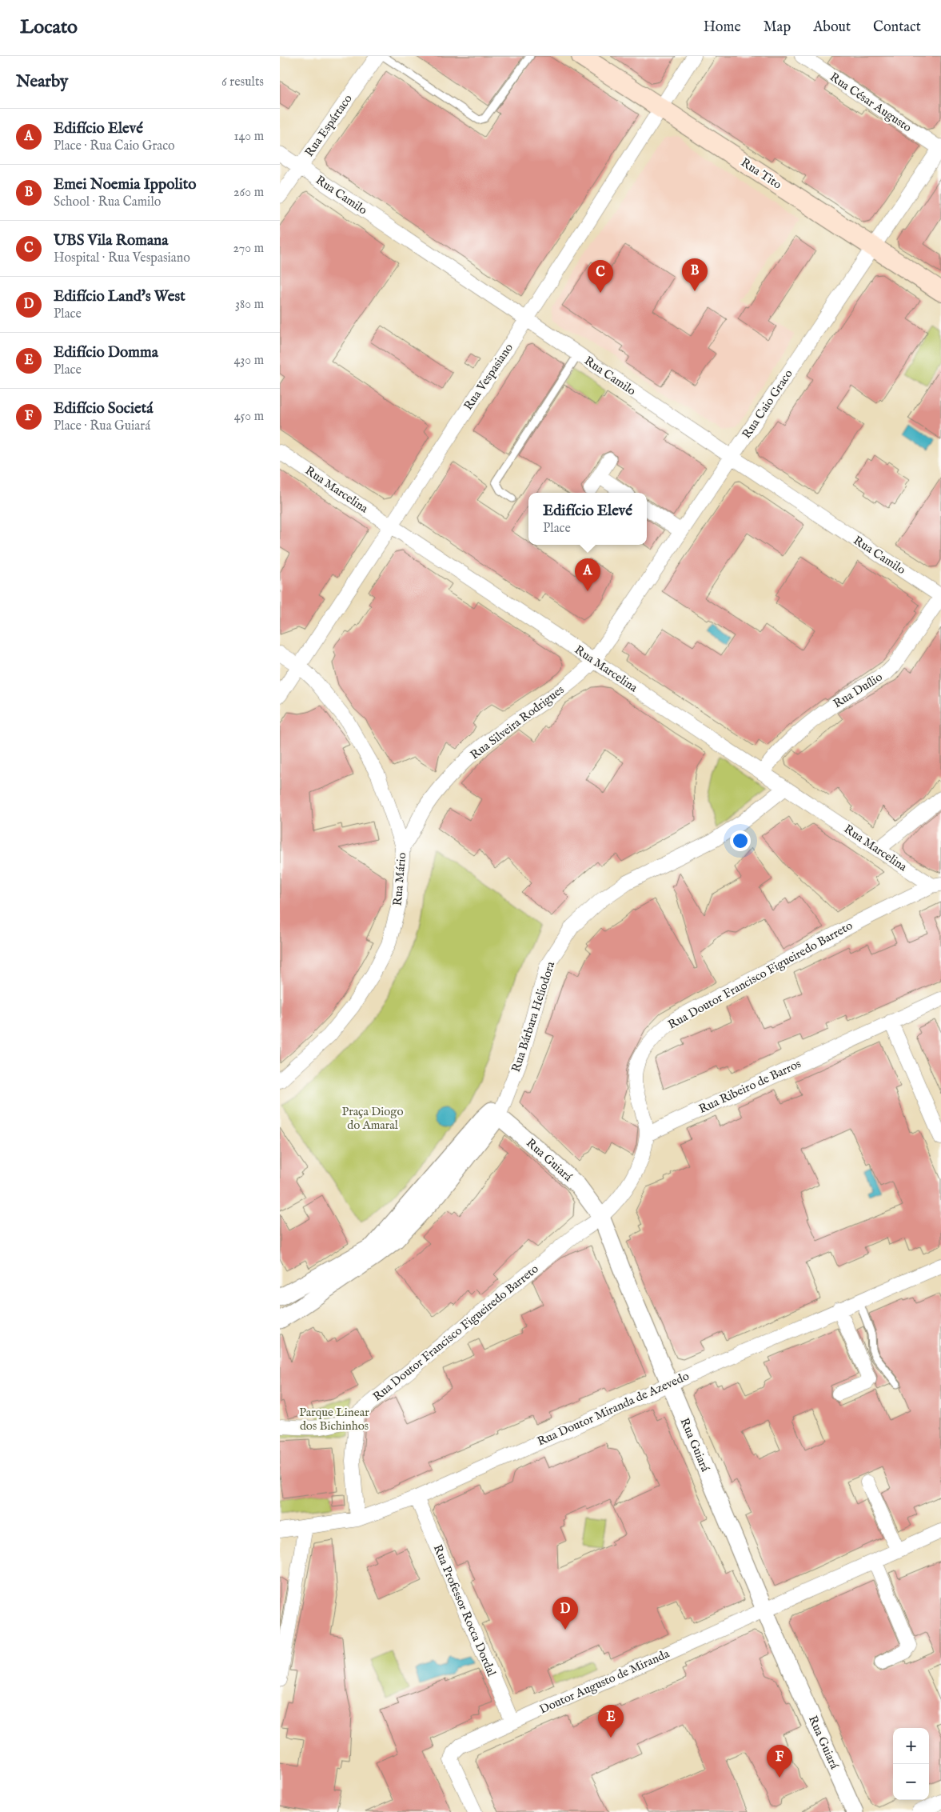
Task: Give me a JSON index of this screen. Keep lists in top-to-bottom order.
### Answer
{
  "streets": {
    "main road": ["Rua Tito"],
    "street": [
      "Rua César Augusto",
      "Rua Espártaco",
      "Rua Camilo",
      "Rua Vespasiano",
      "Rua Caio Graco",
      "Rua Marcelina",
      "Rua Duílio",
      "Rua Silveira Rodrigues",
      "Rua Mário",
      "Rua Doutor Francisco Figueiredo Barreto",
      "Rua Bárbara Heliodora",
      "Rua Ribeiro de Barros",
      "Rua Guiará",
      "Rua Doutor Miranda de Azevedo",
      "Rua Professor Rocca Dordal",
      "Doutor Augusto de Miranda"
    ]
  },
  "crossings": [
    ["Rua César Augusto", "Rua Caio Graco"],
    ["Rua Espártaco", "Rua Camilo"],
    ["Rua Tito", "Rua Vespasiano"],
    ["Rua Tito", "Rua Caio Graco"],
    ["Rua Camilo", "Rua Vespasiano"],
    ["Rua Camilo", "Rua Caio Graco"],
    ["Rua Camilo", "Rua Duílio"],
    ["Rua Vespasiano", "Rua Marcelina"],
    ["Rua Vespasiano", "Rua Mário"],
    ["Rua Caio Graco", "Rua Marcelina"],
    ["Rua Caio Graco", "Rua Silveira Rodrigues"],
    ["Rua Marcelina", "Rua Duílio"],
    ["Rua Marcelina", "Rua Silveira Rodrigues"],
    ["Rua Marcelina", "Rua Doutor Francisco Figueiredo Barreto"],
    ["Rua Marcelina", "Rua Bárbara Heliodora"],
    ["Rua Silveira Rodrigues", "Rua Mário"],
    ["Rua Doutor Francisco Figueiredo Barreto", "Rua Ribeiro de Barros"],
    ["Rua Doutor Francisco Figueiredo Barreto", "Rua Guiará"],
    ["Rua Bárbara Heliodora", "Rua Guiará"],
    ["Rua Guiará", "Rua Doutor Miranda de Azevedo"],
    ["Rua Guiará", "Doutor Augusto de Miranda"],
    ["Rua Doutor Miranda de Azevedo", "Rua Professor Rocca Dordal"],
    ["Rua Professor Rocca Dordal", "Doutor Augusto de Miranda"]
  ],
  "parks": ["Praça Diogo do Amaral", "Parque Linear dos Bichinhos"],
  "page": {
    "header": "Locato",
    "nav": [
      "Home",
      "Map",
      "About",
      "Contact"
    ],
    "heading": ["Nearby", "6 results"],
    "list": [
      {
        "mark": "A",
        "name": "Edifício Elevé",
        "note": "Place · Rua Caio Graco",
        "value": "140 m"
      },
      {
        "mark": "B",
        "name": "Emei Noemia Ippolito",
        "note": "School · Rua Camilo",
        "value": "260 m"
      },
      {
        "mark": "C",
        "name": "UBS Vila Romana",
        "note": "Hospital · Rua Vespasiano",
        "value": "270 m"
      },
      {
        "mark": "D",
        "name": "Edifício Land's West",
        "note": "Place",
        "value": "380 m"
      },
      {
        "mark": "E",
        "name": "Edifício Domma",
        "note": "Place",
        "value": "430 m"
      },
      {
        "mark": "F",
        "name": "Edifício Societá",
        "note": "Place · Rua Guiará",
        "value": "450 m"
      }
    ],
    "pins": [
      "B",
      "C",
      "A",
      "D",
      "E",
      "F"
    ],
    "popup": ["Edifício Elevé", "Place"],
    "map_buttons": ["+", "−"]
  }
}
